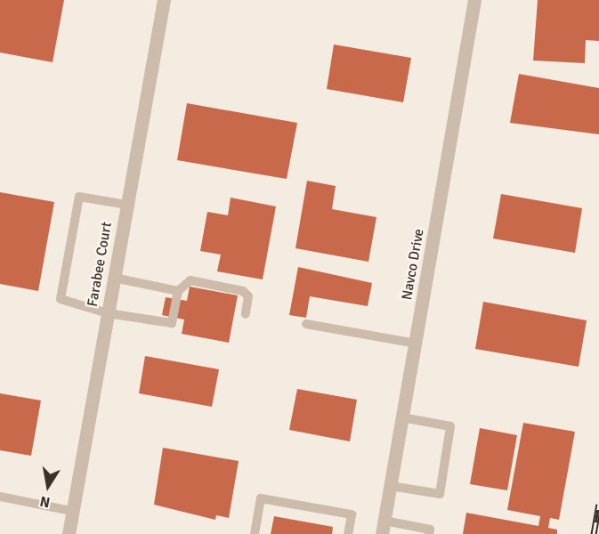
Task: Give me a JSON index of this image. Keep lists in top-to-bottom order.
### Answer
{
  "streets": {
    "street": ["Farabee Court", "Navco Drive"]
  },
  "north": "bottom"
}
